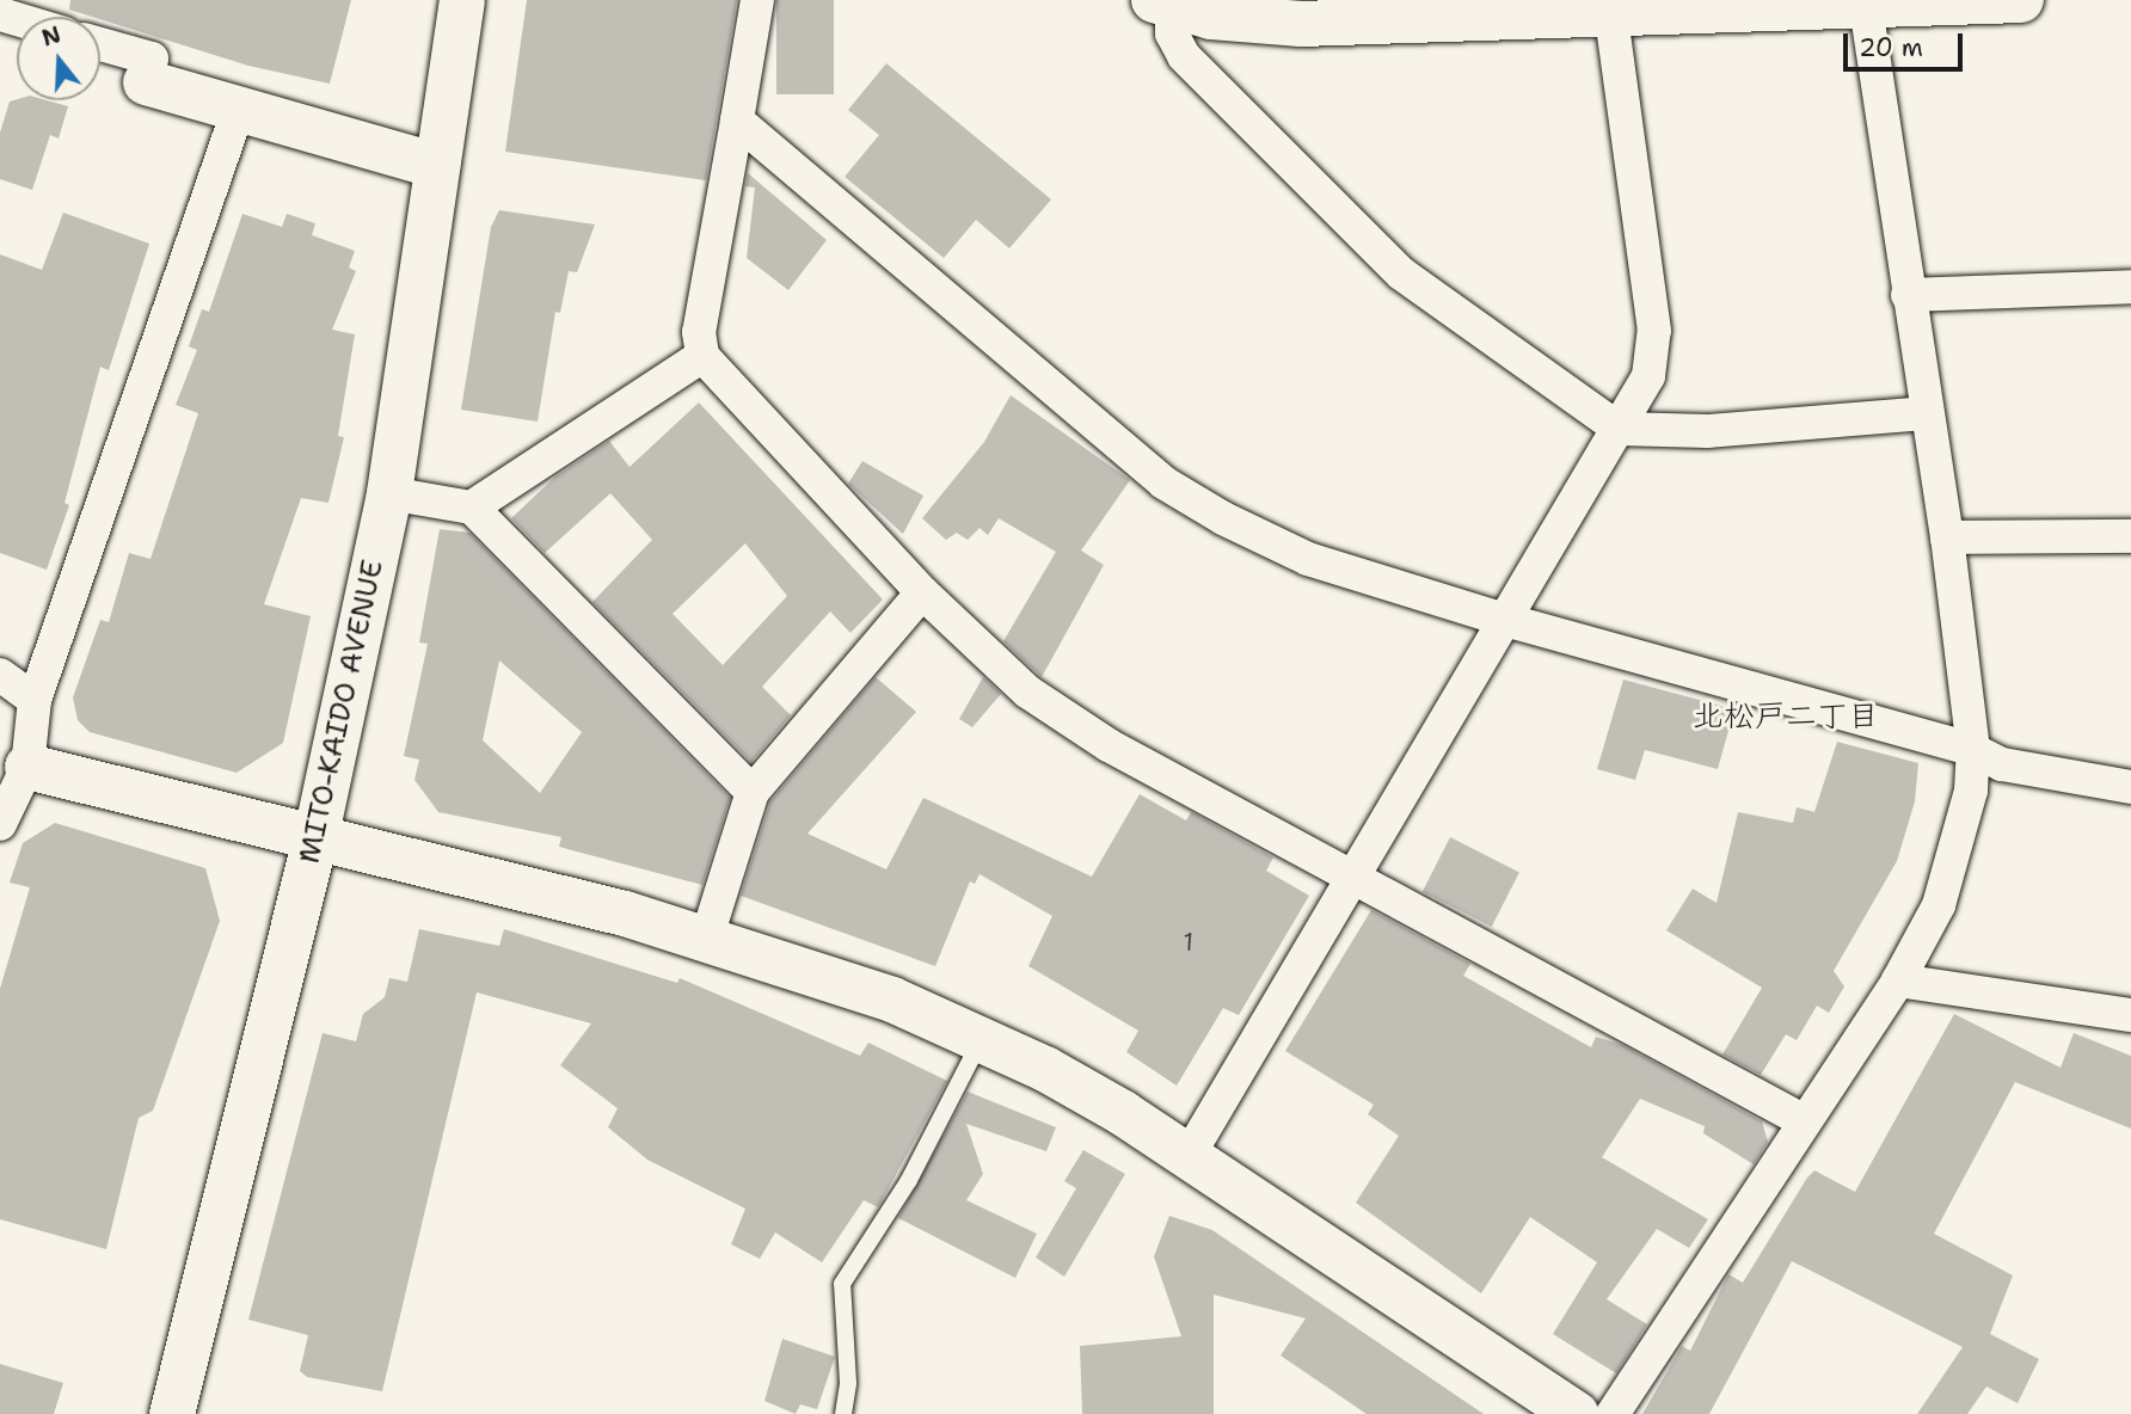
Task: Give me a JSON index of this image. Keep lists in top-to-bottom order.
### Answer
{
  "streets": {
    "main road": ["MITO-KAIDO AVENUE"]
  },
  "districts": ["北松戸二丁目"],
  "house_numbers": ["1"],
  "scale_bar": "20 m",
  "north": "top"
}
